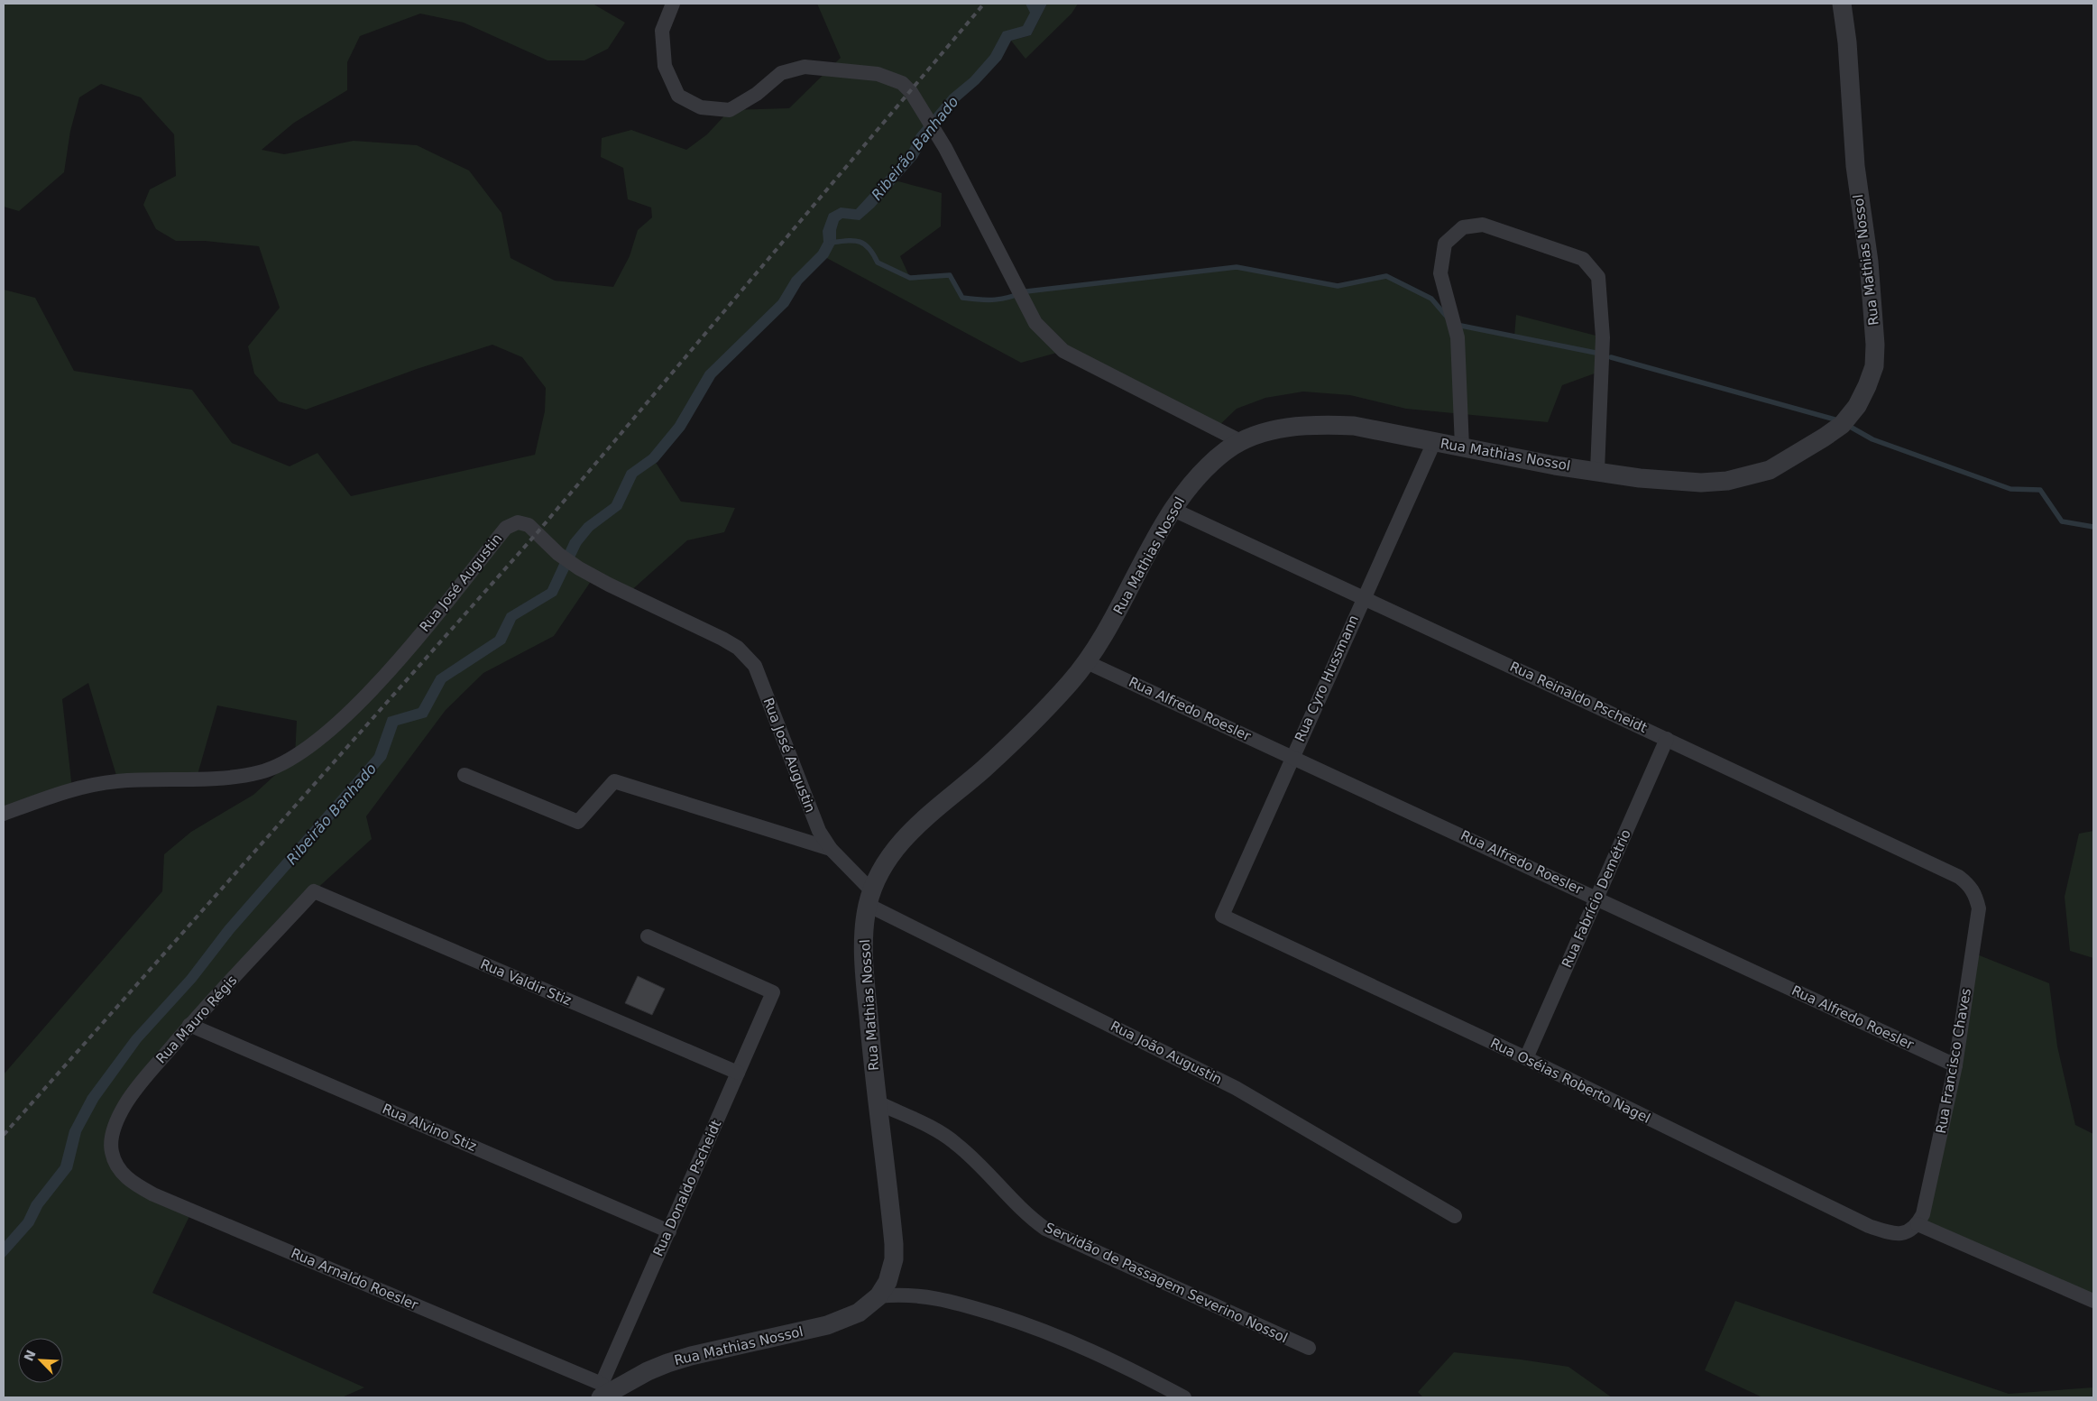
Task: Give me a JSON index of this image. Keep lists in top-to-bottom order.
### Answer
{
  "streets": {
    "street": [
      "Rua Mathias Nossol",
      "Rua José Augustin",
      "Rua Cyro Hussmann",
      "Rua Reinaldo Pscheidt",
      "Rua Alfredo Roesler",
      "Rua Fabrício Demétrio",
      "Rua Valdir Stiz",
      "Rua Mauro Régis",
      "Rua João Augustin",
      "Rua Francisco Chaves",
      "Rua Oséias Roberto Nagel",
      "Rua Alvino Stiz",
      "Rua Donaldo Pscheidt",
      "Rua Arnaldo Roesler",
      "Servidão de Passagem Severino Nossol"
    ]
  },
  "crossings": [
    ["Rua Mathias Nossol", "Rua José Augustin"],
    ["Rua Mathias Nossol", "Rua Cyro Hussmann"],
    ["Rua Mathias Nossol", "Rua Reinaldo Pscheidt"],
    ["Rua Mathias Nossol", "Rua Alfredo Roesler"],
    ["Rua Mathias Nossol", "Rua João Augustin"],
    ["Rua Mathias Nossol", "Rua Donaldo Pscheidt"],
    ["Rua Mathias Nossol", "Rua Arnaldo Roesler"],
    ["Rua Mathias Nossol", "Servidão de Passagem Severino Nossol"],
    ["Rua José Augustin", "Rua João Augustin"],
    ["Rua Cyro Hussmann", "Rua Reinaldo Pscheidt"],
    ["Rua Cyro Hussmann", "Rua Alfredo Roesler"],
    ["Rua Cyro Hussmann", "Rua Oséias Roberto Nagel"],
    ["Rua Reinaldo Pscheidt", "Rua Fabrício Demétrio"],
    ["Rua Reinaldo Pscheidt", "Rua Francisco Chaves"],
    ["Rua Alfredo Roesler", "Rua Fabrício Demétrio"],
    ["Rua Alfredo Roesler", "Rua Francisco Chaves"],
    ["Rua Fabrício Demétrio", "Rua Oséias Roberto Nagel"],
    ["Rua Valdir Stiz", "Rua Mauro Régis"],
    ["Rua Valdir Stiz", "Rua Donaldo Pscheidt"],
    ["Rua Mauro Régis", "Rua Alvino Stiz"],
    ["Rua Mauro Régis", "Rua Arnaldo Roesler"],
    ["Rua Francisco Chaves", "Rua Oséias Roberto Nagel"],
    ["Rua Alvino Stiz", "Rua Donaldo Pscheidt"],
    ["Rua Donaldo Pscheidt", "Rua Arnaldo Roesler"]
  ],
  "water": ["Ribeirão Banhado"],
  "north": "top left"
}
